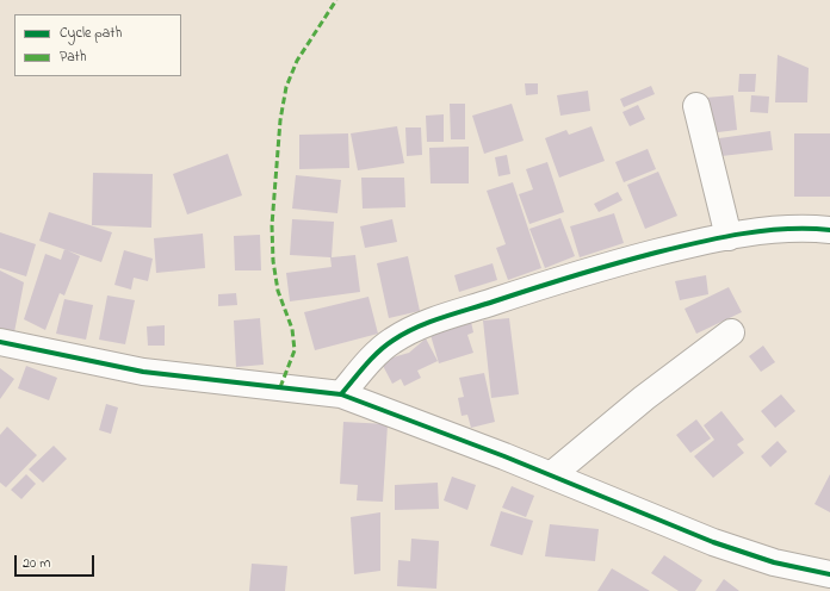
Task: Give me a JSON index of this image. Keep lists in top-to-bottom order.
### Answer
{
  "legend": ["Cycle path", "Path"],
  "scale_bar": "20 m"
}
